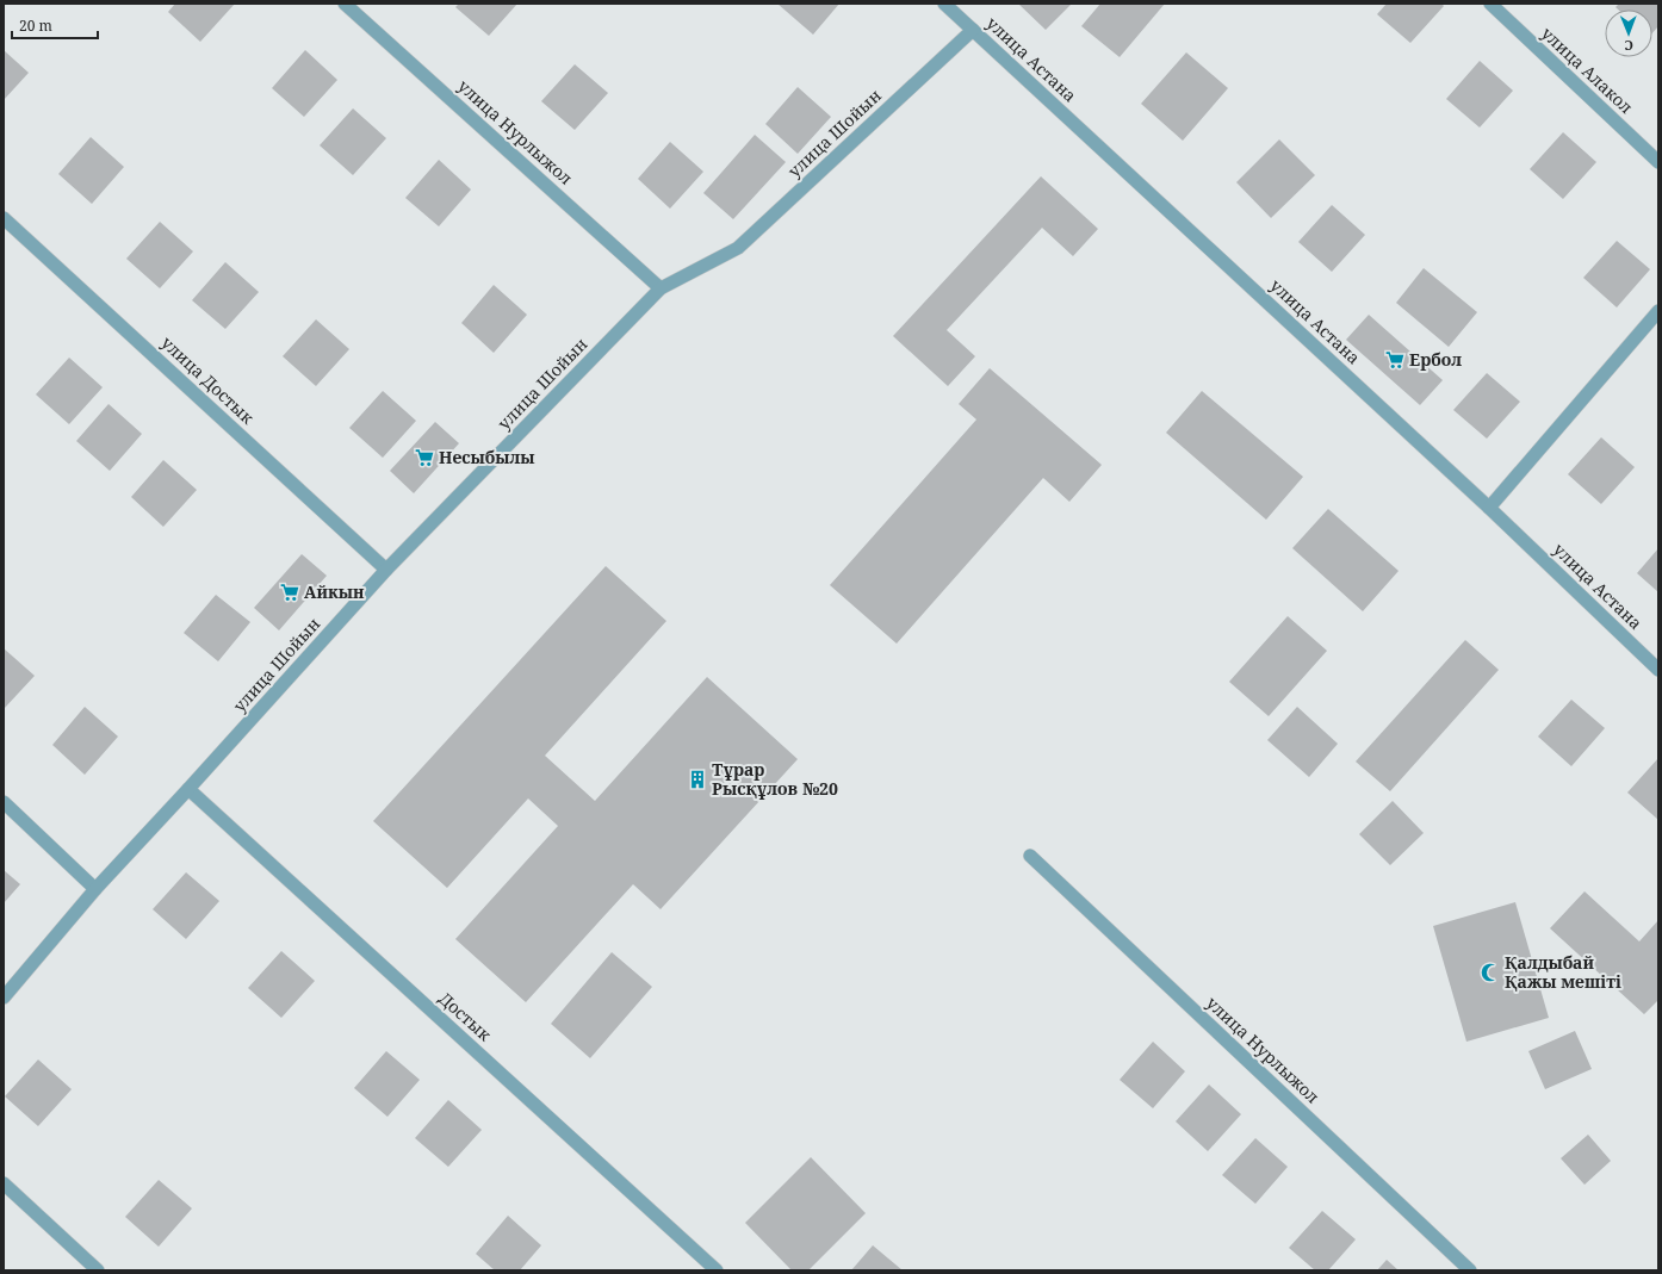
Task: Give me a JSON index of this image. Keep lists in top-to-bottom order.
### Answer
{
  "streets": {
    "street": [
      "улица Астана",
      "улица Алакол",
      "улица Нурлыжол",
      "улица Шойын",
      "улица Достык",
      "Достык"
    ]
  },
  "crossings": [
    ["улица Астана", "улица Шойын"],
    ["улица Нурлыжол", "улица Шойын"],
    ["улица Шойын", "улица Достык"],
    ["улица Шойын", "Достык"]
  ],
  "places": {
    "supermarket": ["Ербол", "Несыбылы", "Айкын"],
    "building": ["Тұрар Рысқұлов №20"],
    "mosque": ["Қалдыбай Қажы мешіті"]
  },
  "scale_bar": "20 m",
  "north": "bottom"
}
